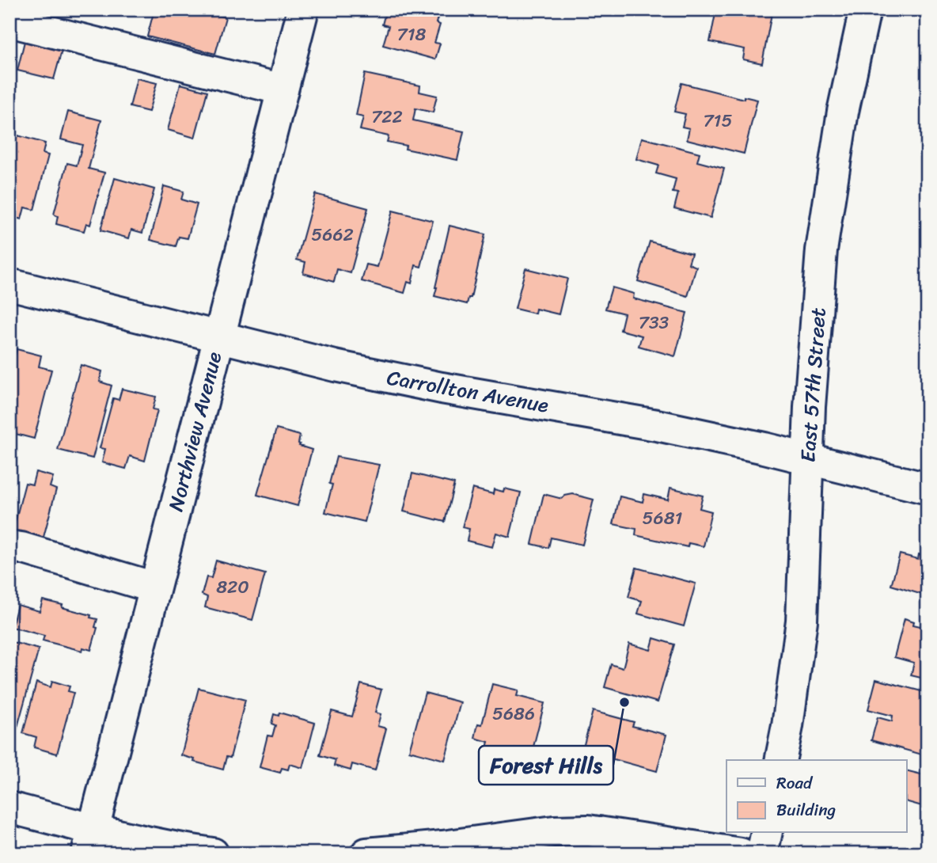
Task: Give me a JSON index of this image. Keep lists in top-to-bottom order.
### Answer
{
  "streets": {
    "street": ["East 57th Street", "Carrollton Avenue", "Northview Avenue"]
  },
  "crossings": [
    ["East 57th Street", "Carrollton Avenue"],
    ["Carrollton Avenue", "Northview Avenue"]
  ],
  "places": ["Forest Hills"],
  "house_numbers": [
    "718",
    "722",
    "715",
    "5662",
    "733",
    "5681",
    "820",
    "5686"
  ],
  "legend": ["Road", "Building"]
}
